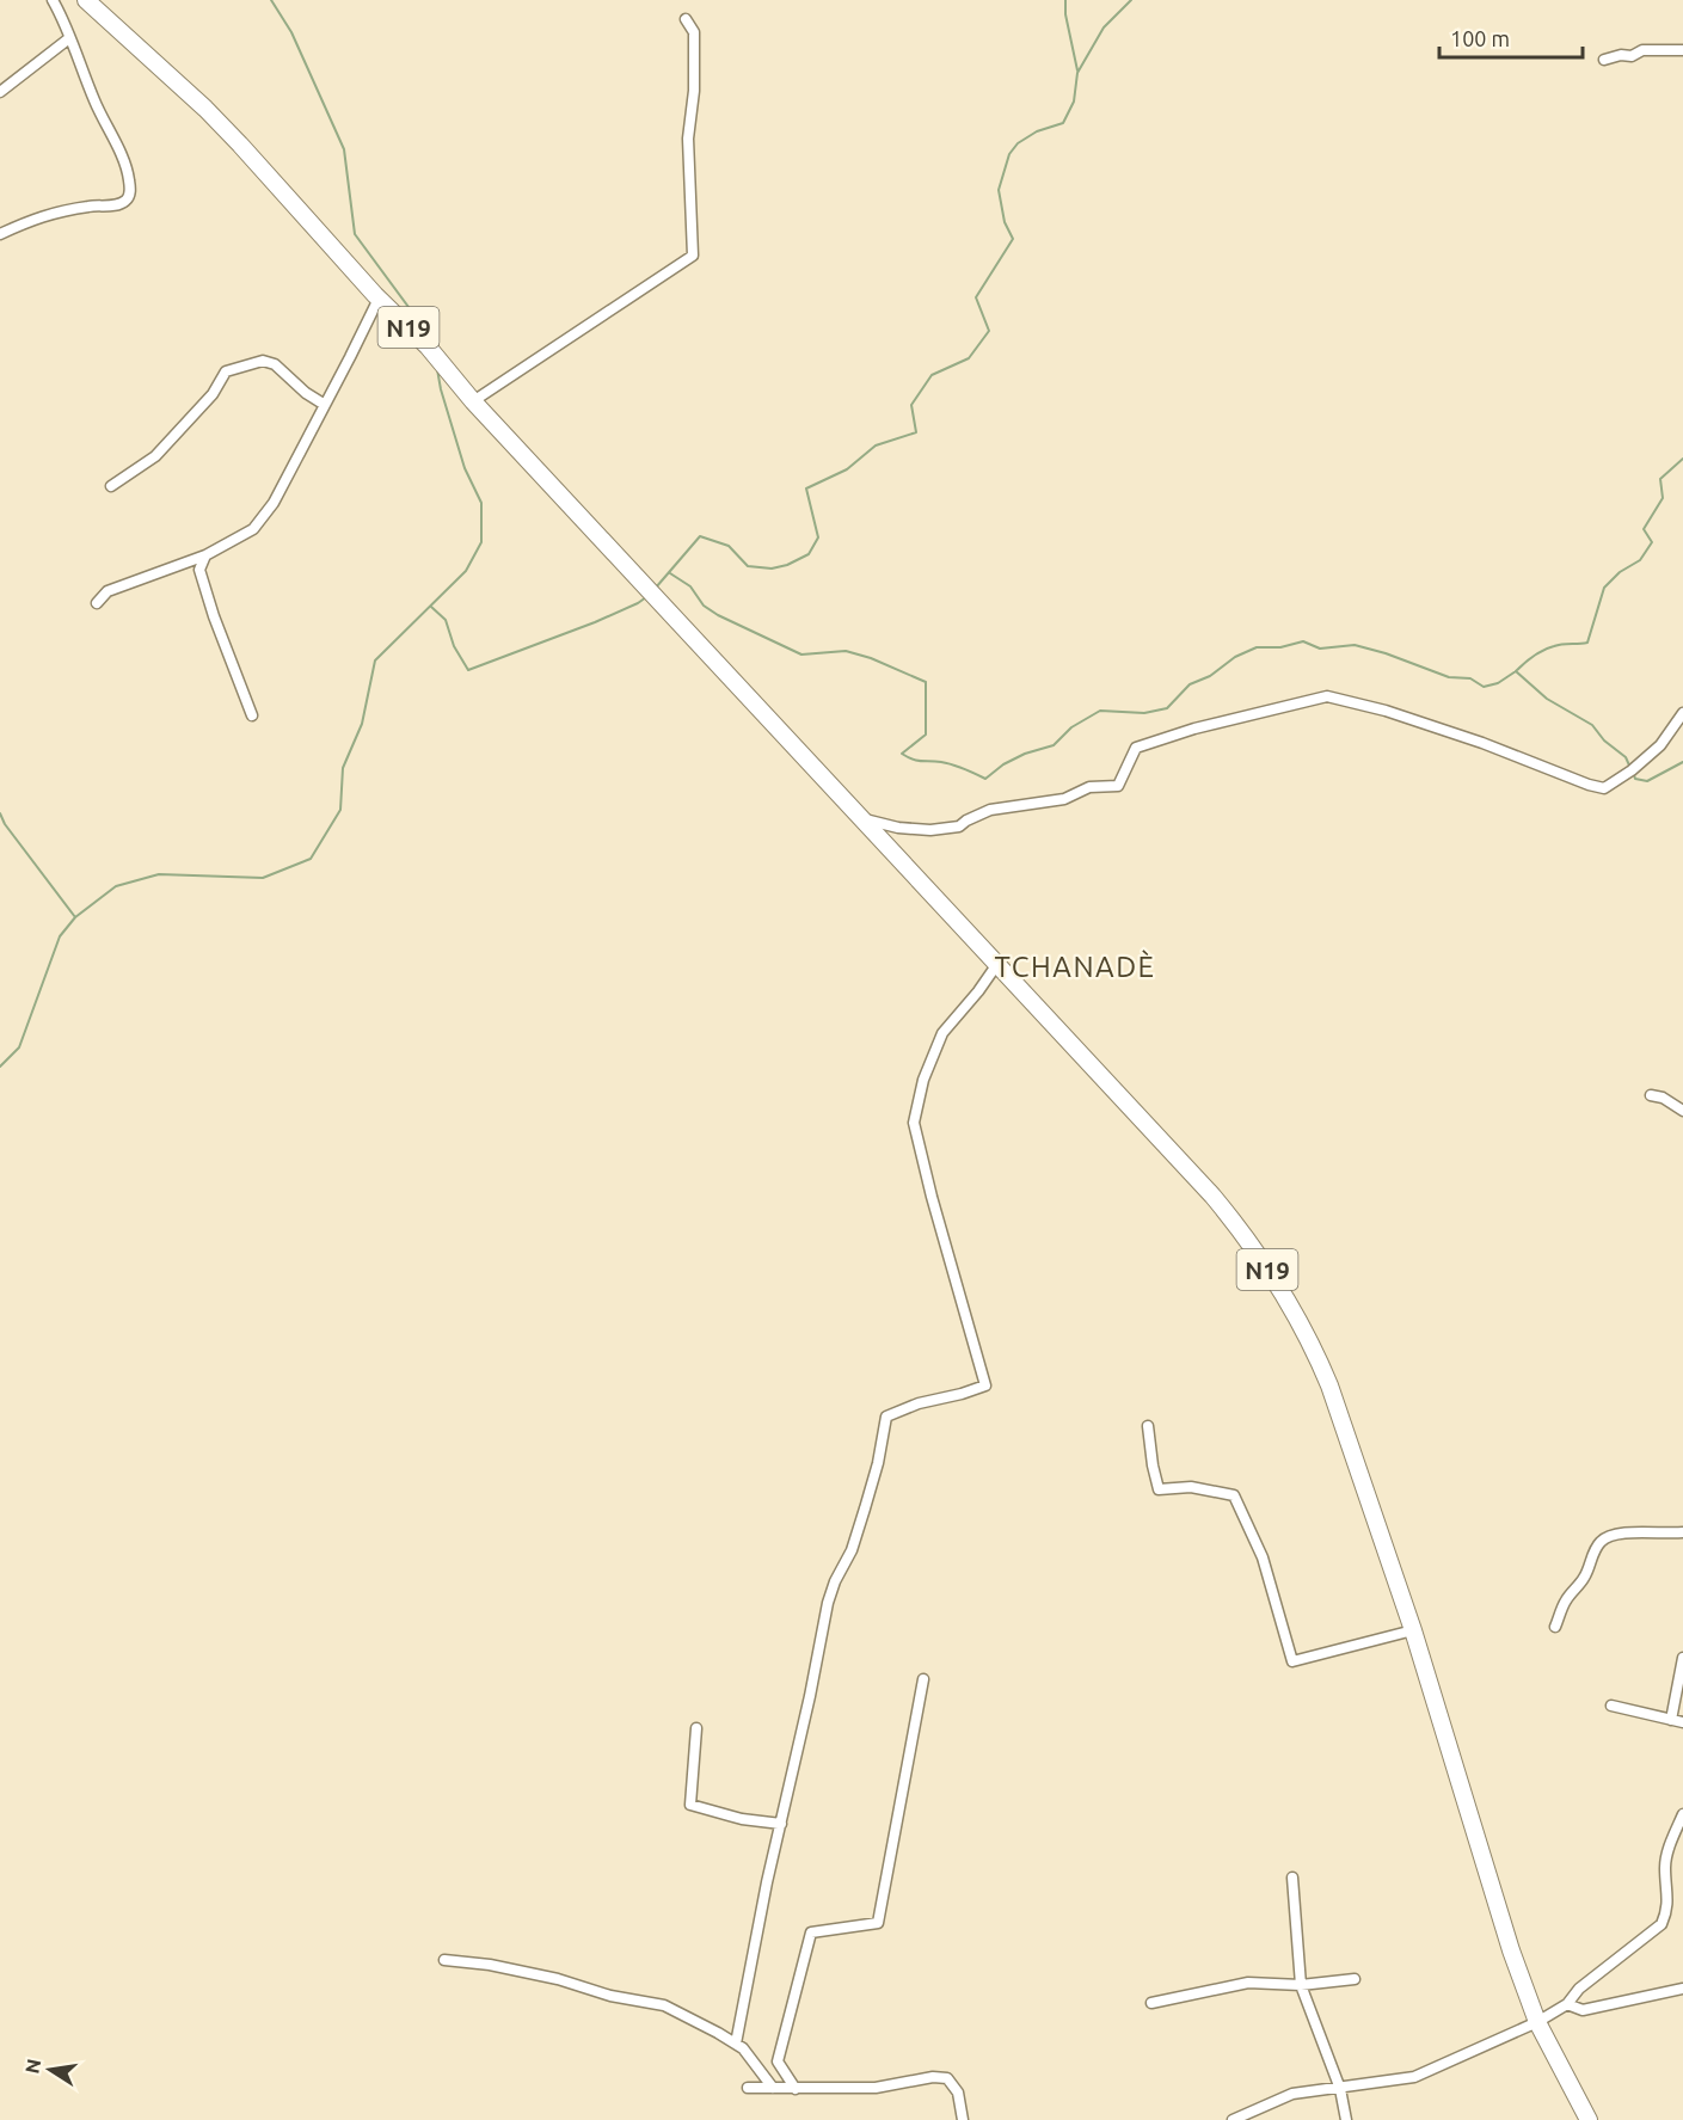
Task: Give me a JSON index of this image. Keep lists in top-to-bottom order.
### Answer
{
  "streets": {
    "main road": ["N19"]
  },
  "districts": ["TCHANADÈ"],
  "scale_bar": "100 m",
  "north": "left"
}
